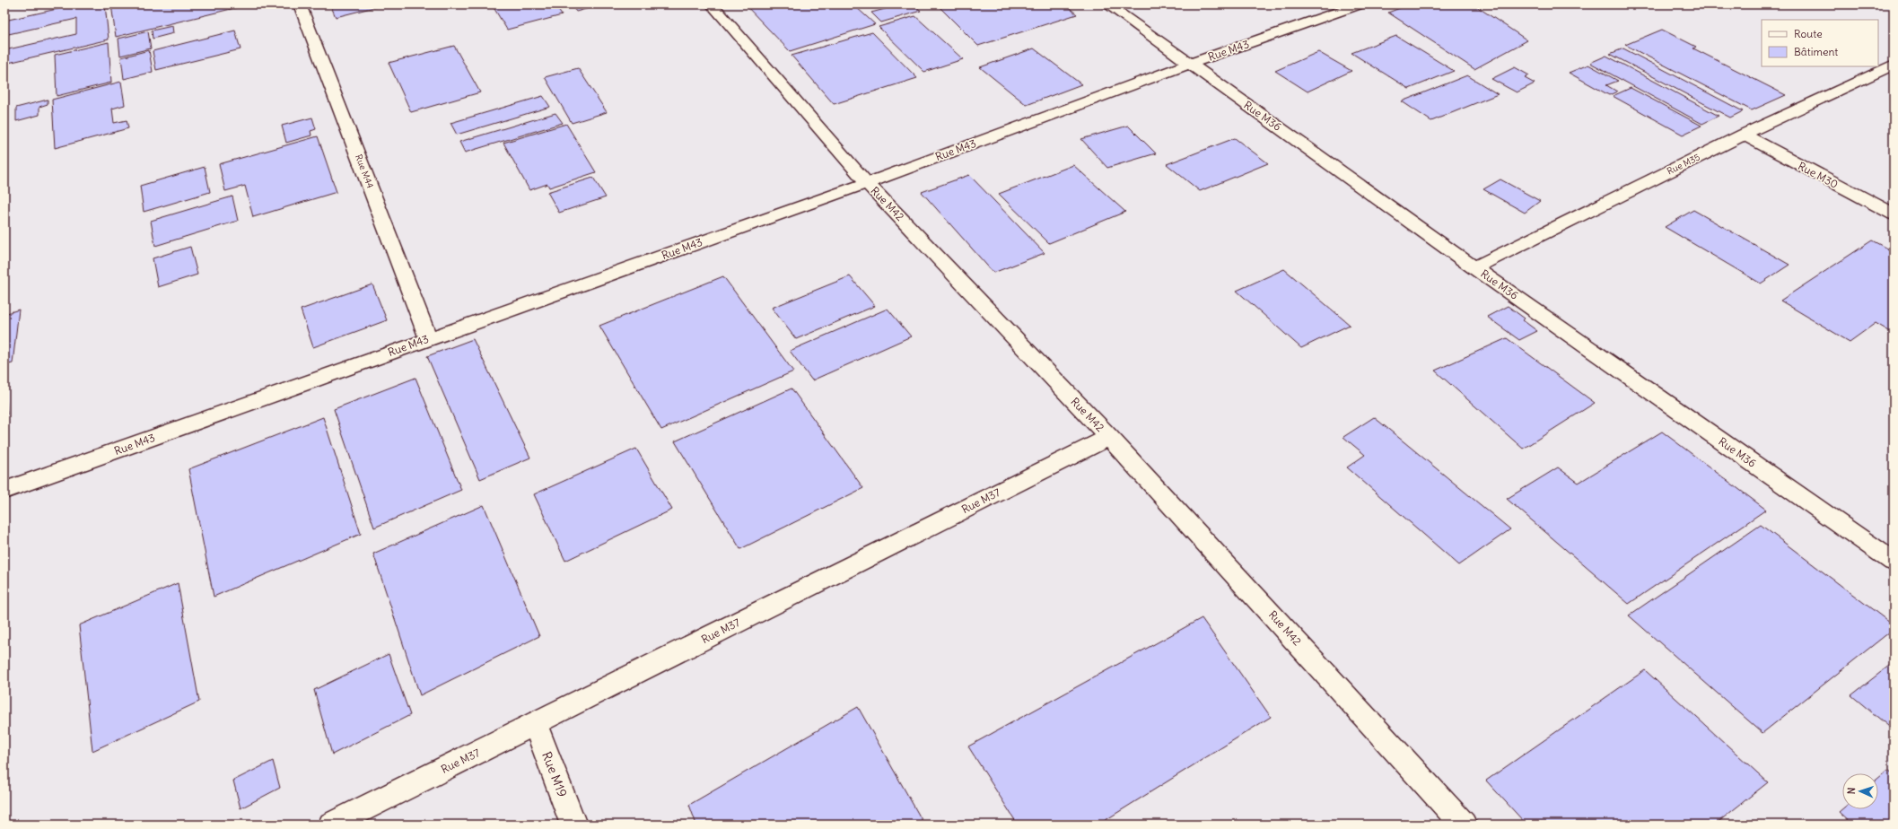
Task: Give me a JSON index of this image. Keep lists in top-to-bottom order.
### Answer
{
  "streets": {
    "street": [
      "Rue M43",
      "Rue M36",
      "Rue M35",
      "Rue M44",
      "Rue M30",
      "Rue M42",
      "Rue M37",
      "Rue M19"
    ]
  },
  "crossings": [
    ["Rue M43", "Rue M36"],
    ["Rue M43", "Rue M44"],
    ["Rue M43", "Rue M42"],
    ["Rue M36", "Rue M35"],
    ["Rue M35", "Rue M30"],
    ["Rue M42", "Rue M37"],
    ["Rue M37", "Rue M19"]
  ],
  "legend": ["Route", "Bâtiment"],
  "north": "left"
}
